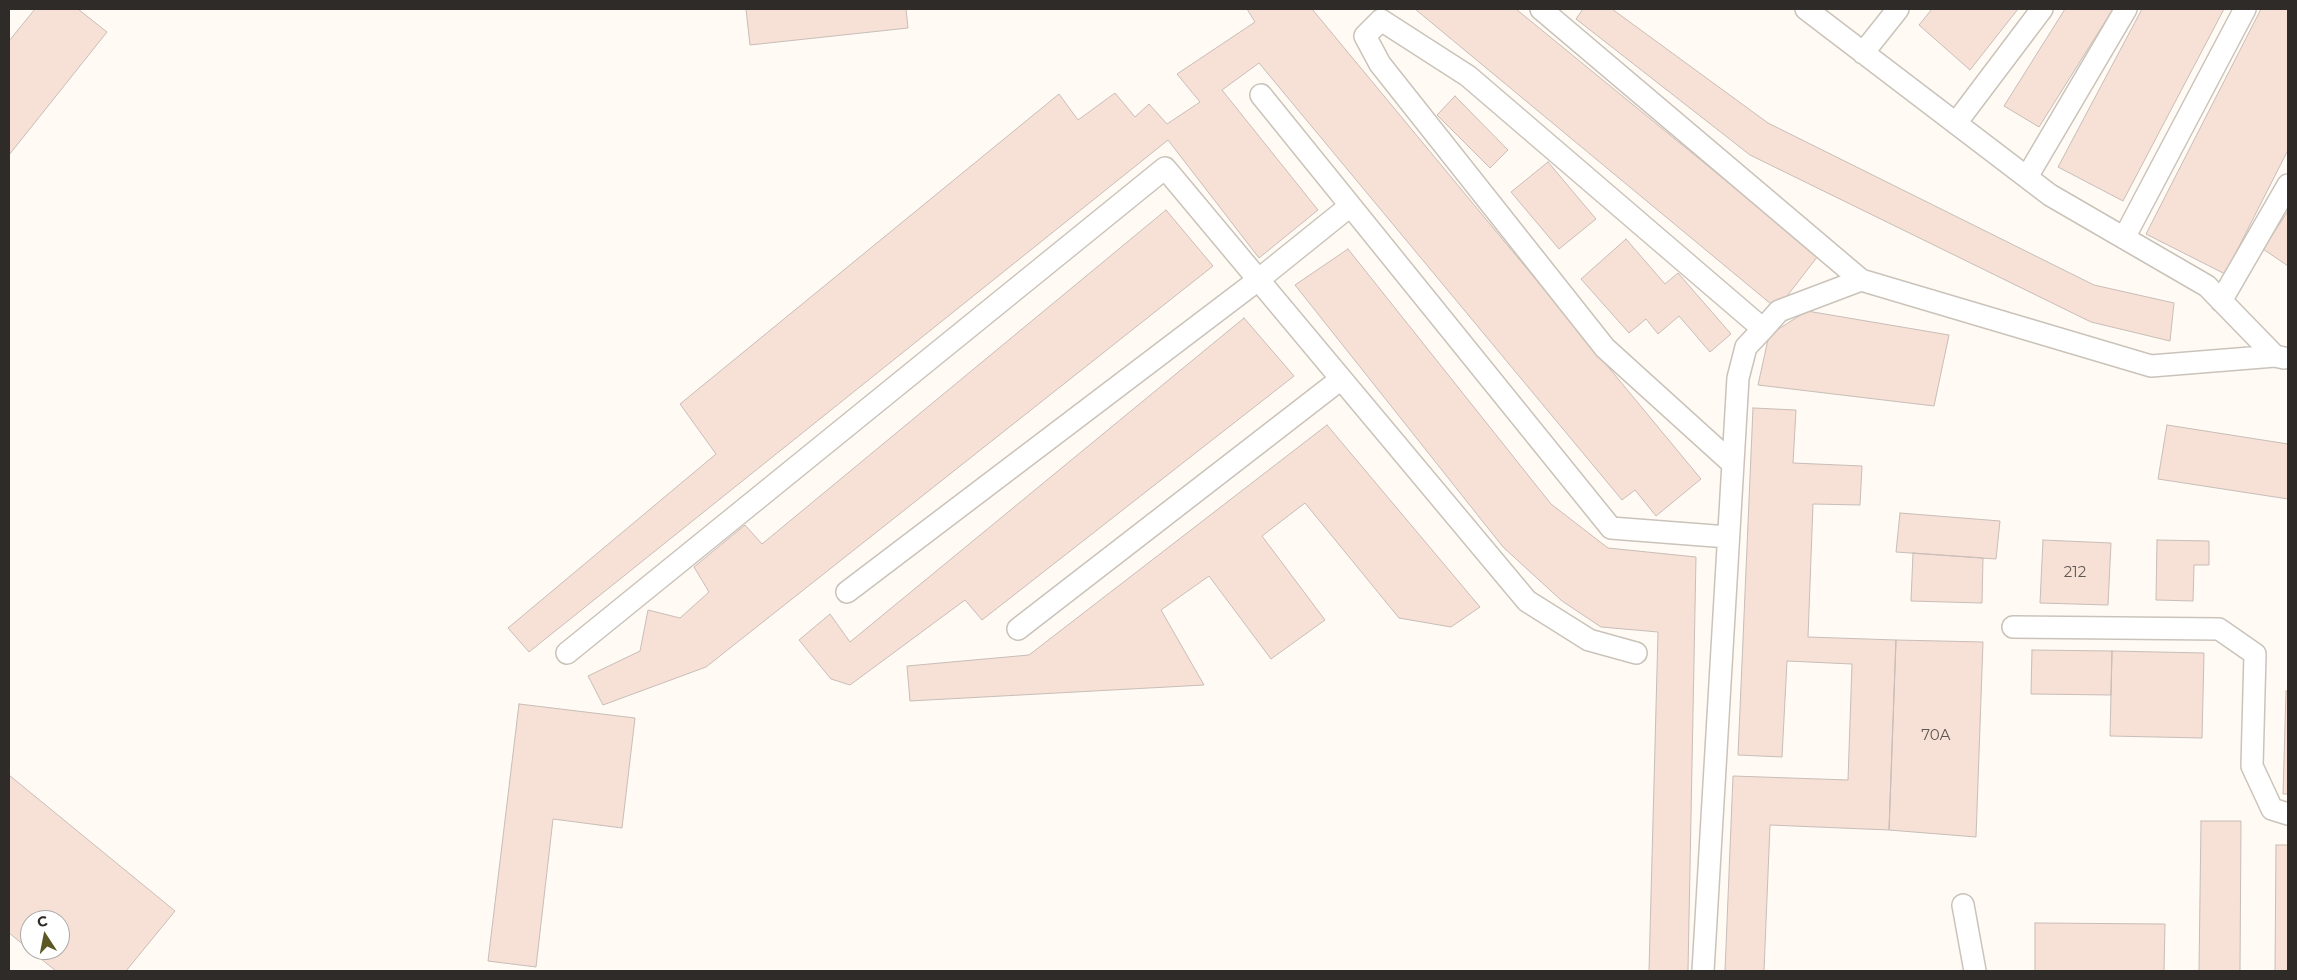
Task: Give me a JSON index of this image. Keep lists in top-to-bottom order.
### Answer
{
  "house_numbers": ["212", "70А"],
  "north": "top"
}
